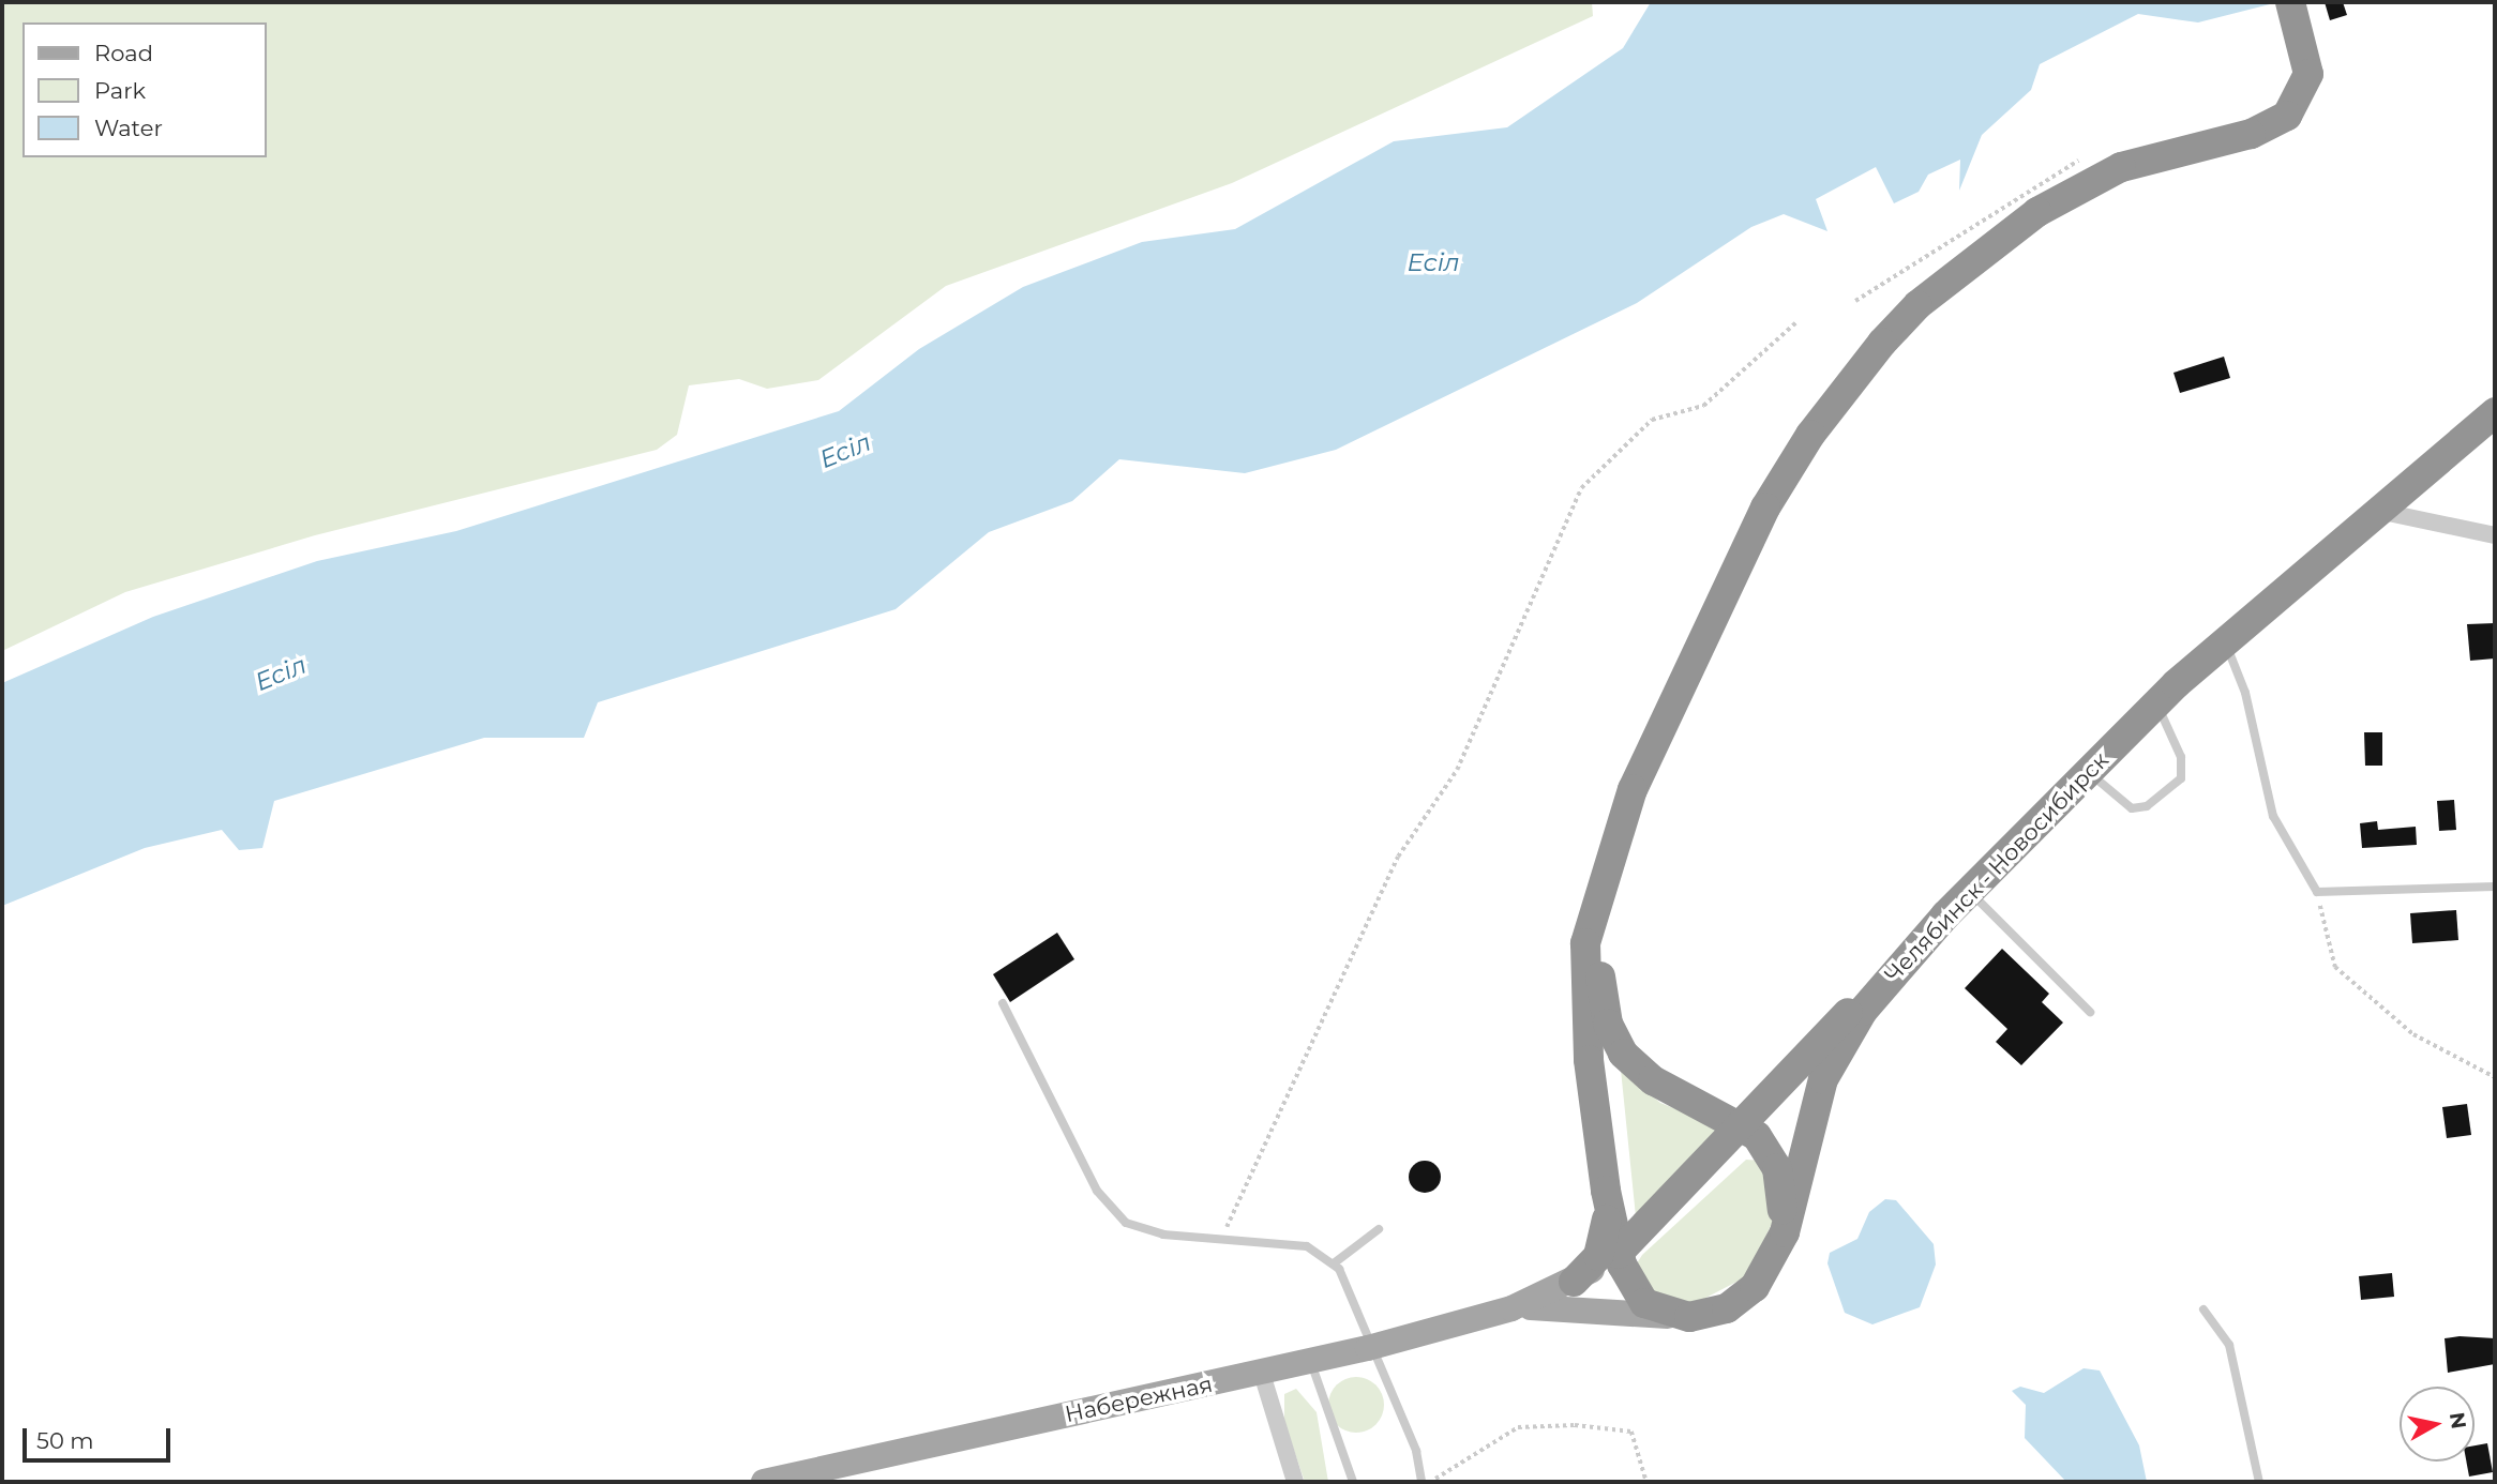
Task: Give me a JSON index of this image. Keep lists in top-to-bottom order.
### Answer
{
  "streets": {
    "highway": ["Челябинск - Новосибирск"],
    "main road": ["Набережная"]
  },
  "crossings": [
    ["Челябинск - Новосибирск", "Набережная"]
  ],
  "water": ["Есіл"],
  "legend": ["Road", "Park", "Water"],
  "scale_bar": "50 m",
  "north": "right"
}
